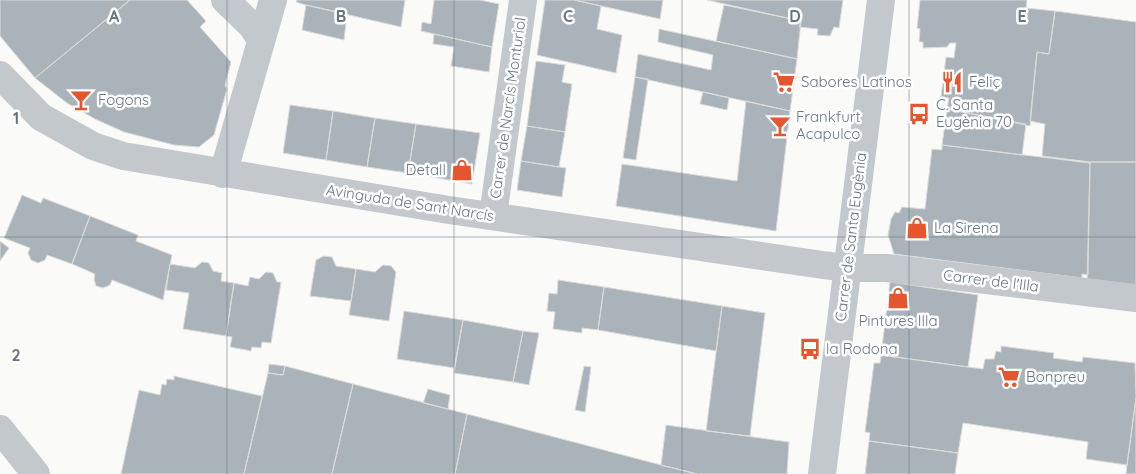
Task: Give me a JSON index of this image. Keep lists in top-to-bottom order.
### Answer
{
  "streets": {
    "street": [
      "Carrer de Narcís Monturiol",
      "Avinguda de Sant Narcís",
      "Carrer de Santa Eugènia",
      "Carrer de l'Illa"
    ]
  },
  "crossings": [
    ["Carrer de Narcís Monturiol", "Avinguda de Sant Narcís"],
    ["Avinguda de Sant Narcís", "Carrer de Santa Eugènia"],
    ["Avinguda de Sant Narcís", "Carrer de l'Illa"],
    ["Carrer de Santa Eugènia", "Carrer de l'Illa"]
  ],
  "places": {
    "supermarket": ["Sabores Latinos", "Bonpreu"],
    "restaurant": ["Feliç"],
    "bar": ["Fogons", "Frankfurt Acapulco"],
    "bus stop": ["C. Santa Eugènia 70", "la Rodona"],
    "shop": ["Detall", "La Sirena", "Pintures Illa"]
  },
  "grid": {
    "columns": [
      "A",
      "B",
      "C",
      "D",
      "E"
    ],
    "rows": ["1", "2"]
  }
}
